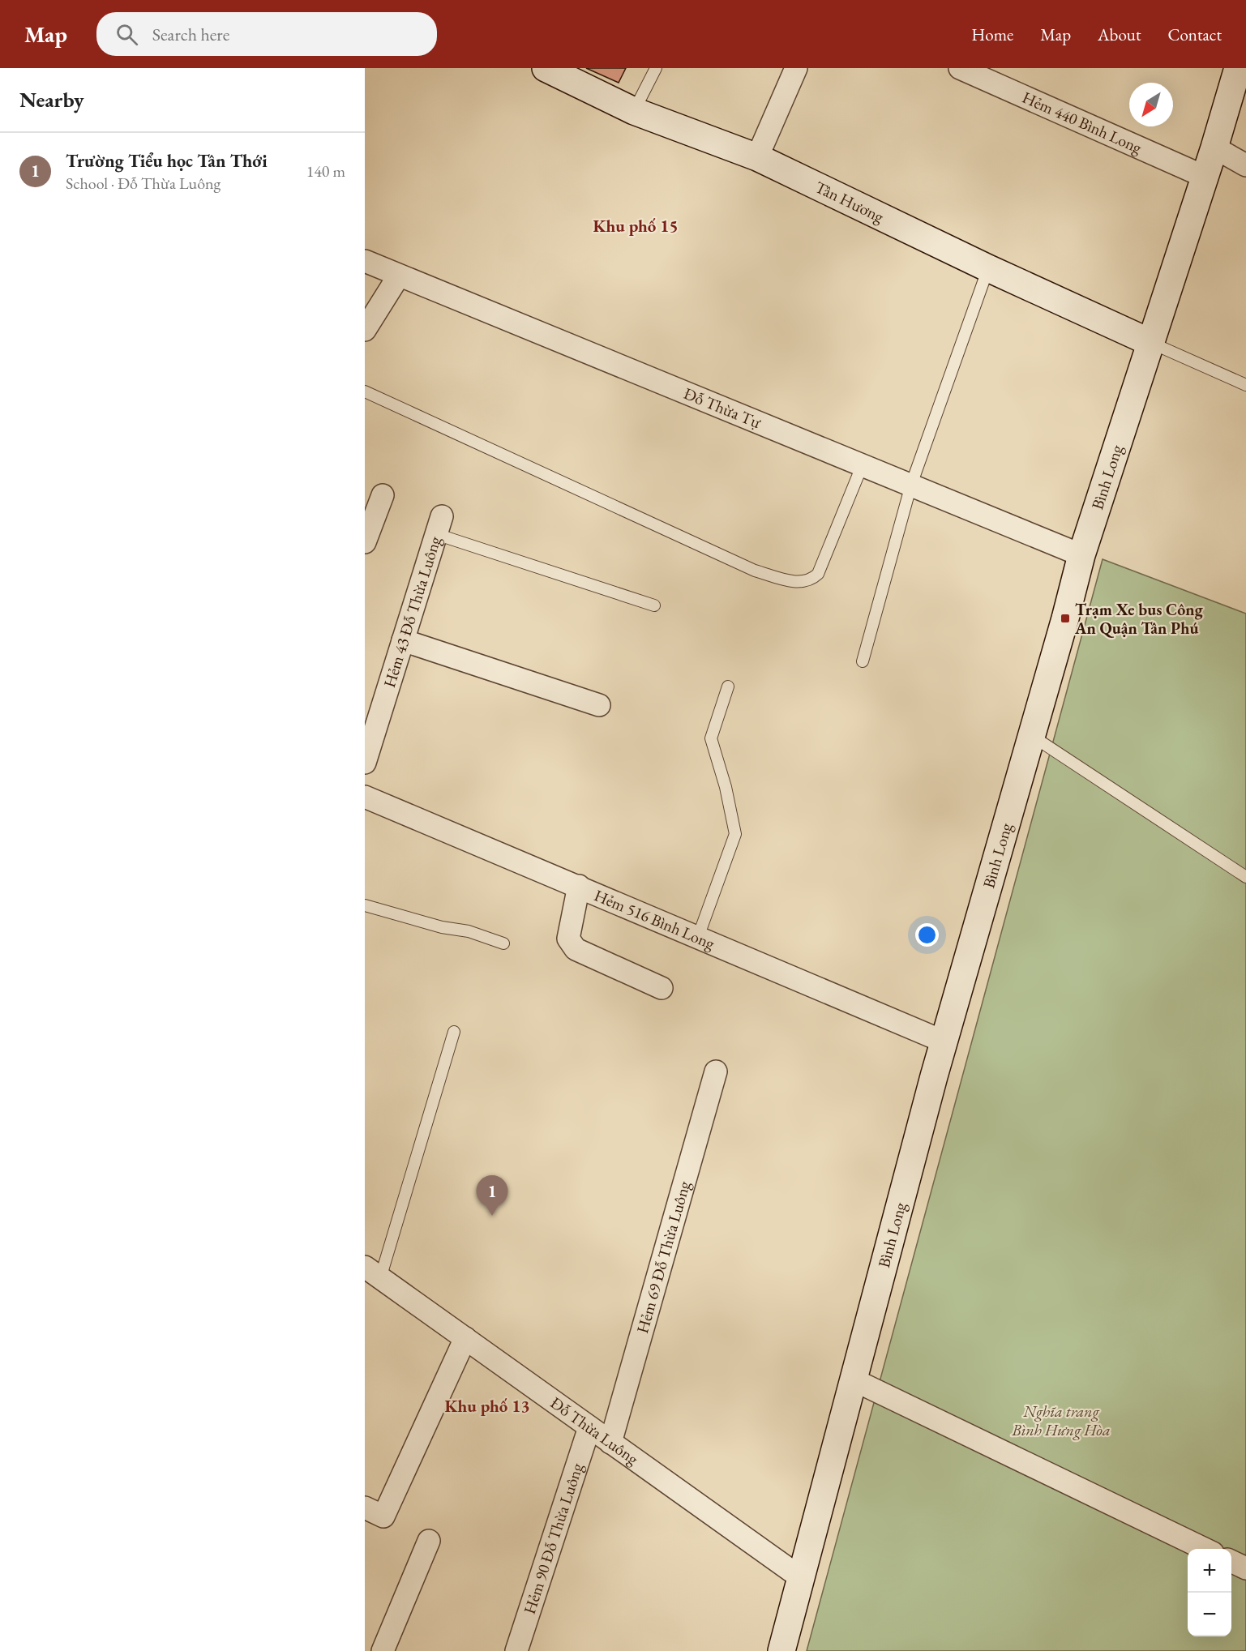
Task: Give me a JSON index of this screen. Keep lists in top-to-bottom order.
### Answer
{
  "streets": {
    "main road": ["Tân Hương", "Bình Long"],
    "street": [
      "Hẻm 440 Bình Long",
      "Đỗ Thừa Tự",
      "Hẻm 43 Đỗ Thừa Luông",
      "Hẻm 516 Bình Long",
      "Hẻm 69 Đỗ Thừa Luông",
      "Đỗ Thừa Luông",
      "Hẻm 90 Đỗ Thừa Luông"
    ]
  },
  "crossings": [
    ["Hẻm 440 Bình Long", "Bình Long"],
    ["Tân Hương", "Bình Long"],
    ["Đỗ Thừa Tự", "Bình Long"],
    ["Bình Long", "Hẻm 516 Bình Long"],
    ["Bình Long", "Đỗ Thừa Luông"],
    ["Hẻm 69 Đỗ Thừa Luông", "Đỗ Thừa Luông"],
    ["Đỗ Thừa Luông", "Hẻm 90 Đỗ Thừa Luông"]
  ],
  "districts": ["Khu phố 15", "Khu phố 13"],
  "parks": ["Nghĩa trang Bình Hưng Hòa"],
  "places": {
    "transit": ["Trạm Xe bus Công An Quận Tân Phú"]
  },
  "north": "bottom left",
  "page": {
    "header": "Map",
    "search": "Search here",
    "nav": [
      "Home",
      "Map",
      "About",
      "Contact"
    ],
    "heading": "Nearby",
    "list": [
      {
        "mark": "1",
        "name": "Trường Tiểu học Tân Thới",
        "note": "School · Đỗ Thừa Luông",
        "value": "140 m"
      }
    ],
    "pins": "1",
    "map_buttons": ["+", "−"]
  }
}
